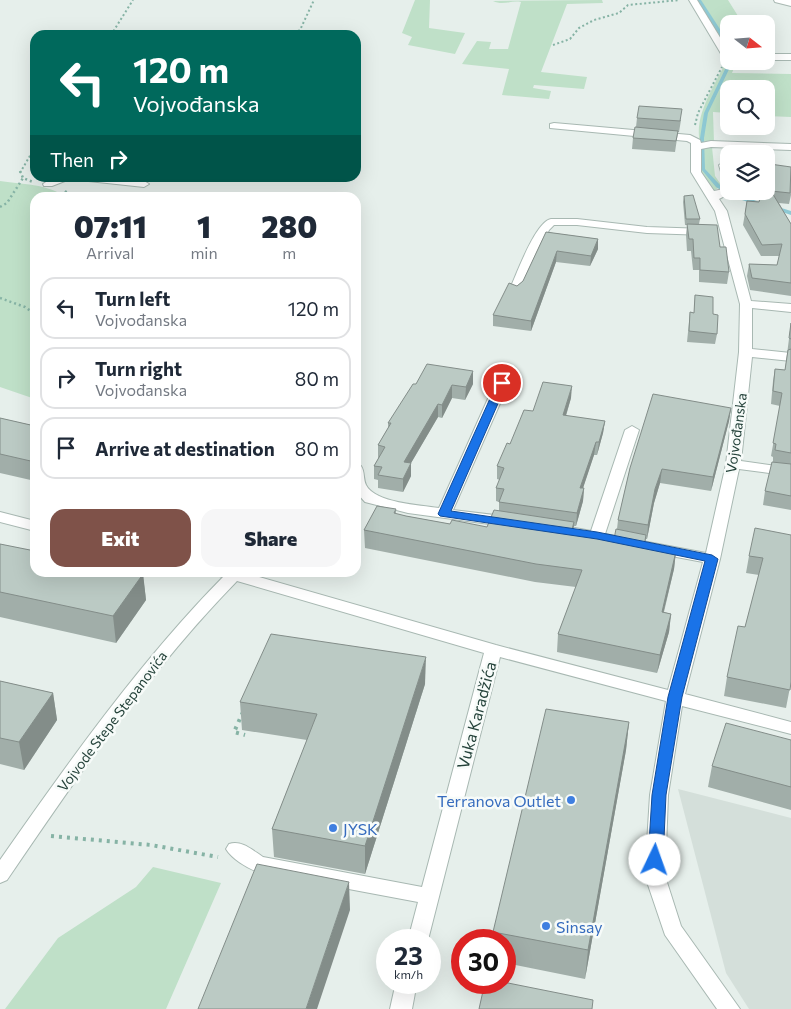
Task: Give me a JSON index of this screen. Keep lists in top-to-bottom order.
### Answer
{
  "streets": {
    "street": ["Vojvođanska", "Vuka Karadžića", "Vojvode Stepe Stepanovića"]
  },
  "crossings": [
    ["Vojvođanska", "Vojvode Stepe Stepanovića"],
    ["Vuka Karadžića", "Vojvode Stepe Stepanovića"]
  ],
  "places": ["Terranova Outlet", "JYSK", "Sinsay"],
  "north": "right",
  "page": {
    "turn": ["120 m", "Vojvođanska"],
    "then": "Then",
    "eta": [
      "07:11",
      "Arrival",
      "1",
      "min",
      "280",
      "m"
    ],
    "list": [
      {
        "name": "Turn left",
        "note": "Vojvođanska",
        "value": "120 m"
      },
      {
        "name": "Turn right",
        "note": "Vojvođanska",
        "value": "80 m"
      },
      {
        "name": "Arrive at destination",
        "value": "80 m"
      }
    ],
    "buttons": ["Exit", "Share"],
    "speed": "23 km/h",
    "limit": "30"
  }
}
